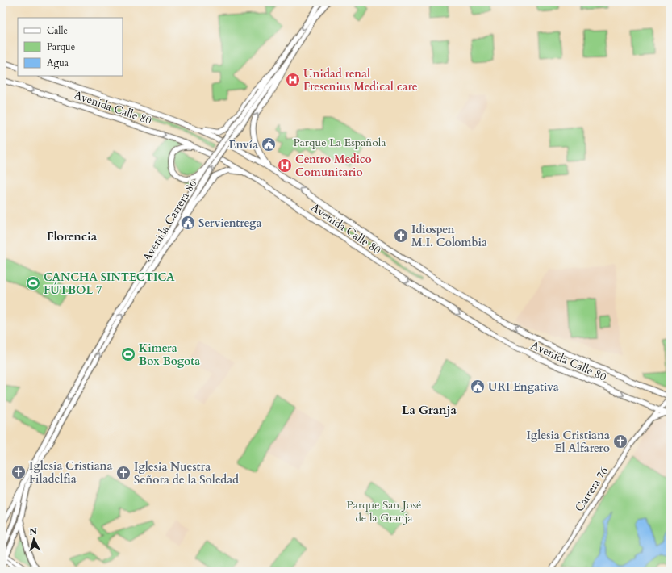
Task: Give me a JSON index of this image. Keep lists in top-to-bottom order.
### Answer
{
  "streets": {
    "highway": ["Avenida Calle 80"],
    "main road": ["Avenida Carrera 86", "Carrera 76"]
  },
  "crossings": [
    ["Avenida Calle 80", "Carrera 76"]
  ],
  "districts": ["Florencia", "La Granja"],
  "parks": ["Parque La Española", "Parque San José de la Granja"],
  "places": {
    "hospital": ["Unidad renal Fresenius Medical care", "Centro Medico Comunitario"],
    "public building": ["Envía", "Servientrega", "URI Engativa"],
    "church": [
      "Idiospen M.I. Colombia",
      "Iglesia Cristiana El Alfarero",
      "Iglesia Cristiana Filadelfia",
      "Iglesia Nuestra Señora de la Soledad"
    ],
    "sports": ["CANCHA SINTECTICA FÚTBOL 7", "Kimera Box Bogota"]
  },
  "legend": ["Calle", "Parque", "Agua"],
  "north": "top"
}
